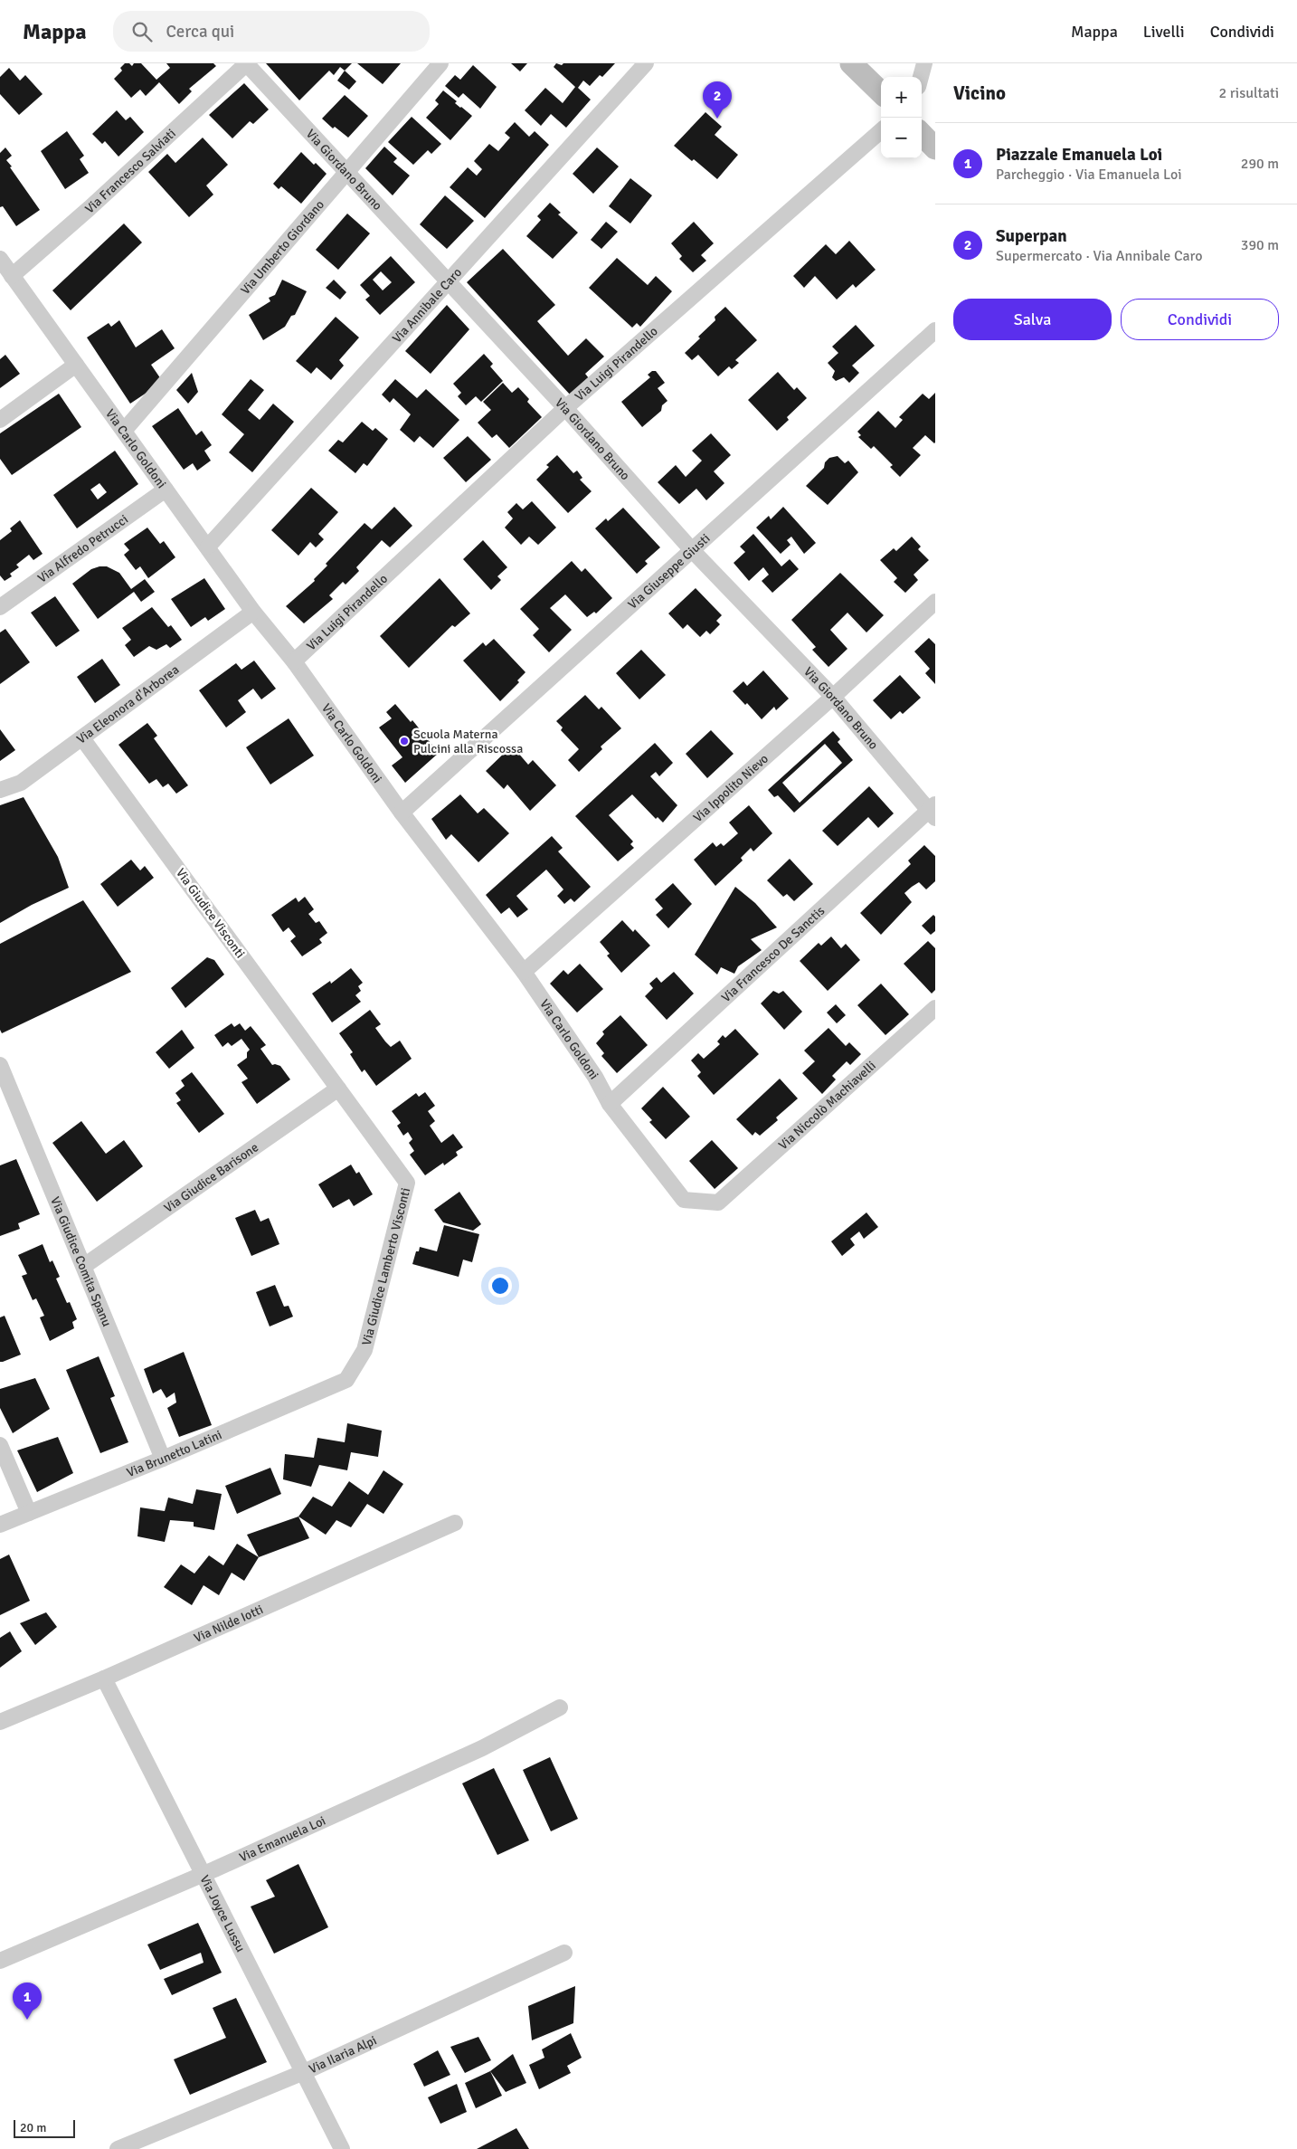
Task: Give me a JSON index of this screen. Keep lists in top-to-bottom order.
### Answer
{
  "streets": {
    "street": [
      "Via Giordano Bruno",
      "Via Francesco Salviati",
      "Via Umberto Giordano",
      "Via Annibale Caro",
      "Via Luigi Pirandello",
      "Via Carlo Goldoni",
      "Via Alfredo Petrucci",
      "Via Giuseppe Giusti",
      "Via Eleonora d'Arborea",
      "Via Ippolito Nievo",
      "Via Giudice Visconti",
      "Via Francesco De Sanctis",
      "Via Niccolò Machiavelli",
      "Via Giudice Barisone",
      "Via Giudice Comita Spanu",
      "Via Giudice Lamberto Visconti",
      "Via Brunetto Latini",
      "Via Nilde Iotti",
      "Via Emanuela Loi",
      "Via Joyce Lussu",
      "Via Ilaria Alpi"
    ]
  },
  "crossings": [
    ["Via Giordano Bruno", "Via Francesco Salviati"],
    ["Via Giordano Bruno", "Via Umberto Giordano"],
    ["Via Giordano Bruno", "Via Annibale Caro"],
    ["Via Giordano Bruno", "Via Luigi Pirandello"],
    ["Via Giordano Bruno", "Via Giuseppe Giusti"],
    ["Via Giordano Bruno", "Via Ippolito Nievo"],
    ["Via Giordano Bruno", "Via Francesco De Sanctis"],
    ["Via Francesco Salviati", "Via Carlo Goldoni"],
    ["Via Umberto Giordano", "Via Carlo Goldoni"],
    ["Via Annibale Caro", "Via Carlo Goldoni"],
    ["Via Luigi Pirandello", "Via Carlo Goldoni"],
    ["Via Carlo Goldoni", "Via Alfredo Petrucci"],
    ["Via Carlo Goldoni", "Via Giuseppe Giusti"],
    ["Via Carlo Goldoni", "Via Eleonora d'Arborea"],
    ["Via Carlo Goldoni", "Via Ippolito Nievo"],
    ["Via Carlo Goldoni", "Via Francesco De Sanctis"],
    ["Via Carlo Goldoni", "Via Niccolò Machiavelli"],
    ["Via Eleonora d'Arborea", "Via Giudice Visconti"],
    ["Via Giudice Visconti", "Via Giudice Barisone"],
    ["Via Giudice Visconti", "Via Giudice Lamberto Visconti"],
    ["Via Giudice Barisone", "Via Giudice Comita Spanu"],
    ["Via Giudice Barisone", "Via Giudice Lamberto Visconti"],
    ["Via Giudice Comita Spanu", "Via Brunetto Latini"],
    ["Via Giudice Lamberto Visconti", "Via Brunetto Latini"],
    ["Via Nilde Iotti", "Via Joyce Lussu"],
    ["Via Emanuela Loi", "Via Joyce Lussu"],
    ["Via Joyce Lussu", "Via Ilaria Alpi"]
  ],
  "places": ["Scuola Materna Pulcini alla Riscossa"],
  "scale_bar": "20 m",
  "page": {
    "header": "Mappa",
    "search": "Cerca qui",
    "nav": ["Mappa", "Livelli", "Condividi"],
    "heading": ["Vicino", "2 risultati"],
    "map_buttons": ["+", "−"],
    "pins": ["2", "1"],
    "list": [
      {
        "mark": "1",
        "name": "Piazzale Emanuela Loi",
        "note": "Parcheggio · Via Emanuela Loi",
        "value": "290 m"
      },
      {
        "mark": "2",
        "name": "Superpan",
        "note": "Supermercato · Via Annibale Caro",
        "value": "390 m"
      }
    ],
    "buttons": ["Salva", "Condividi"],
    "scale": "20 m"
  }
}
